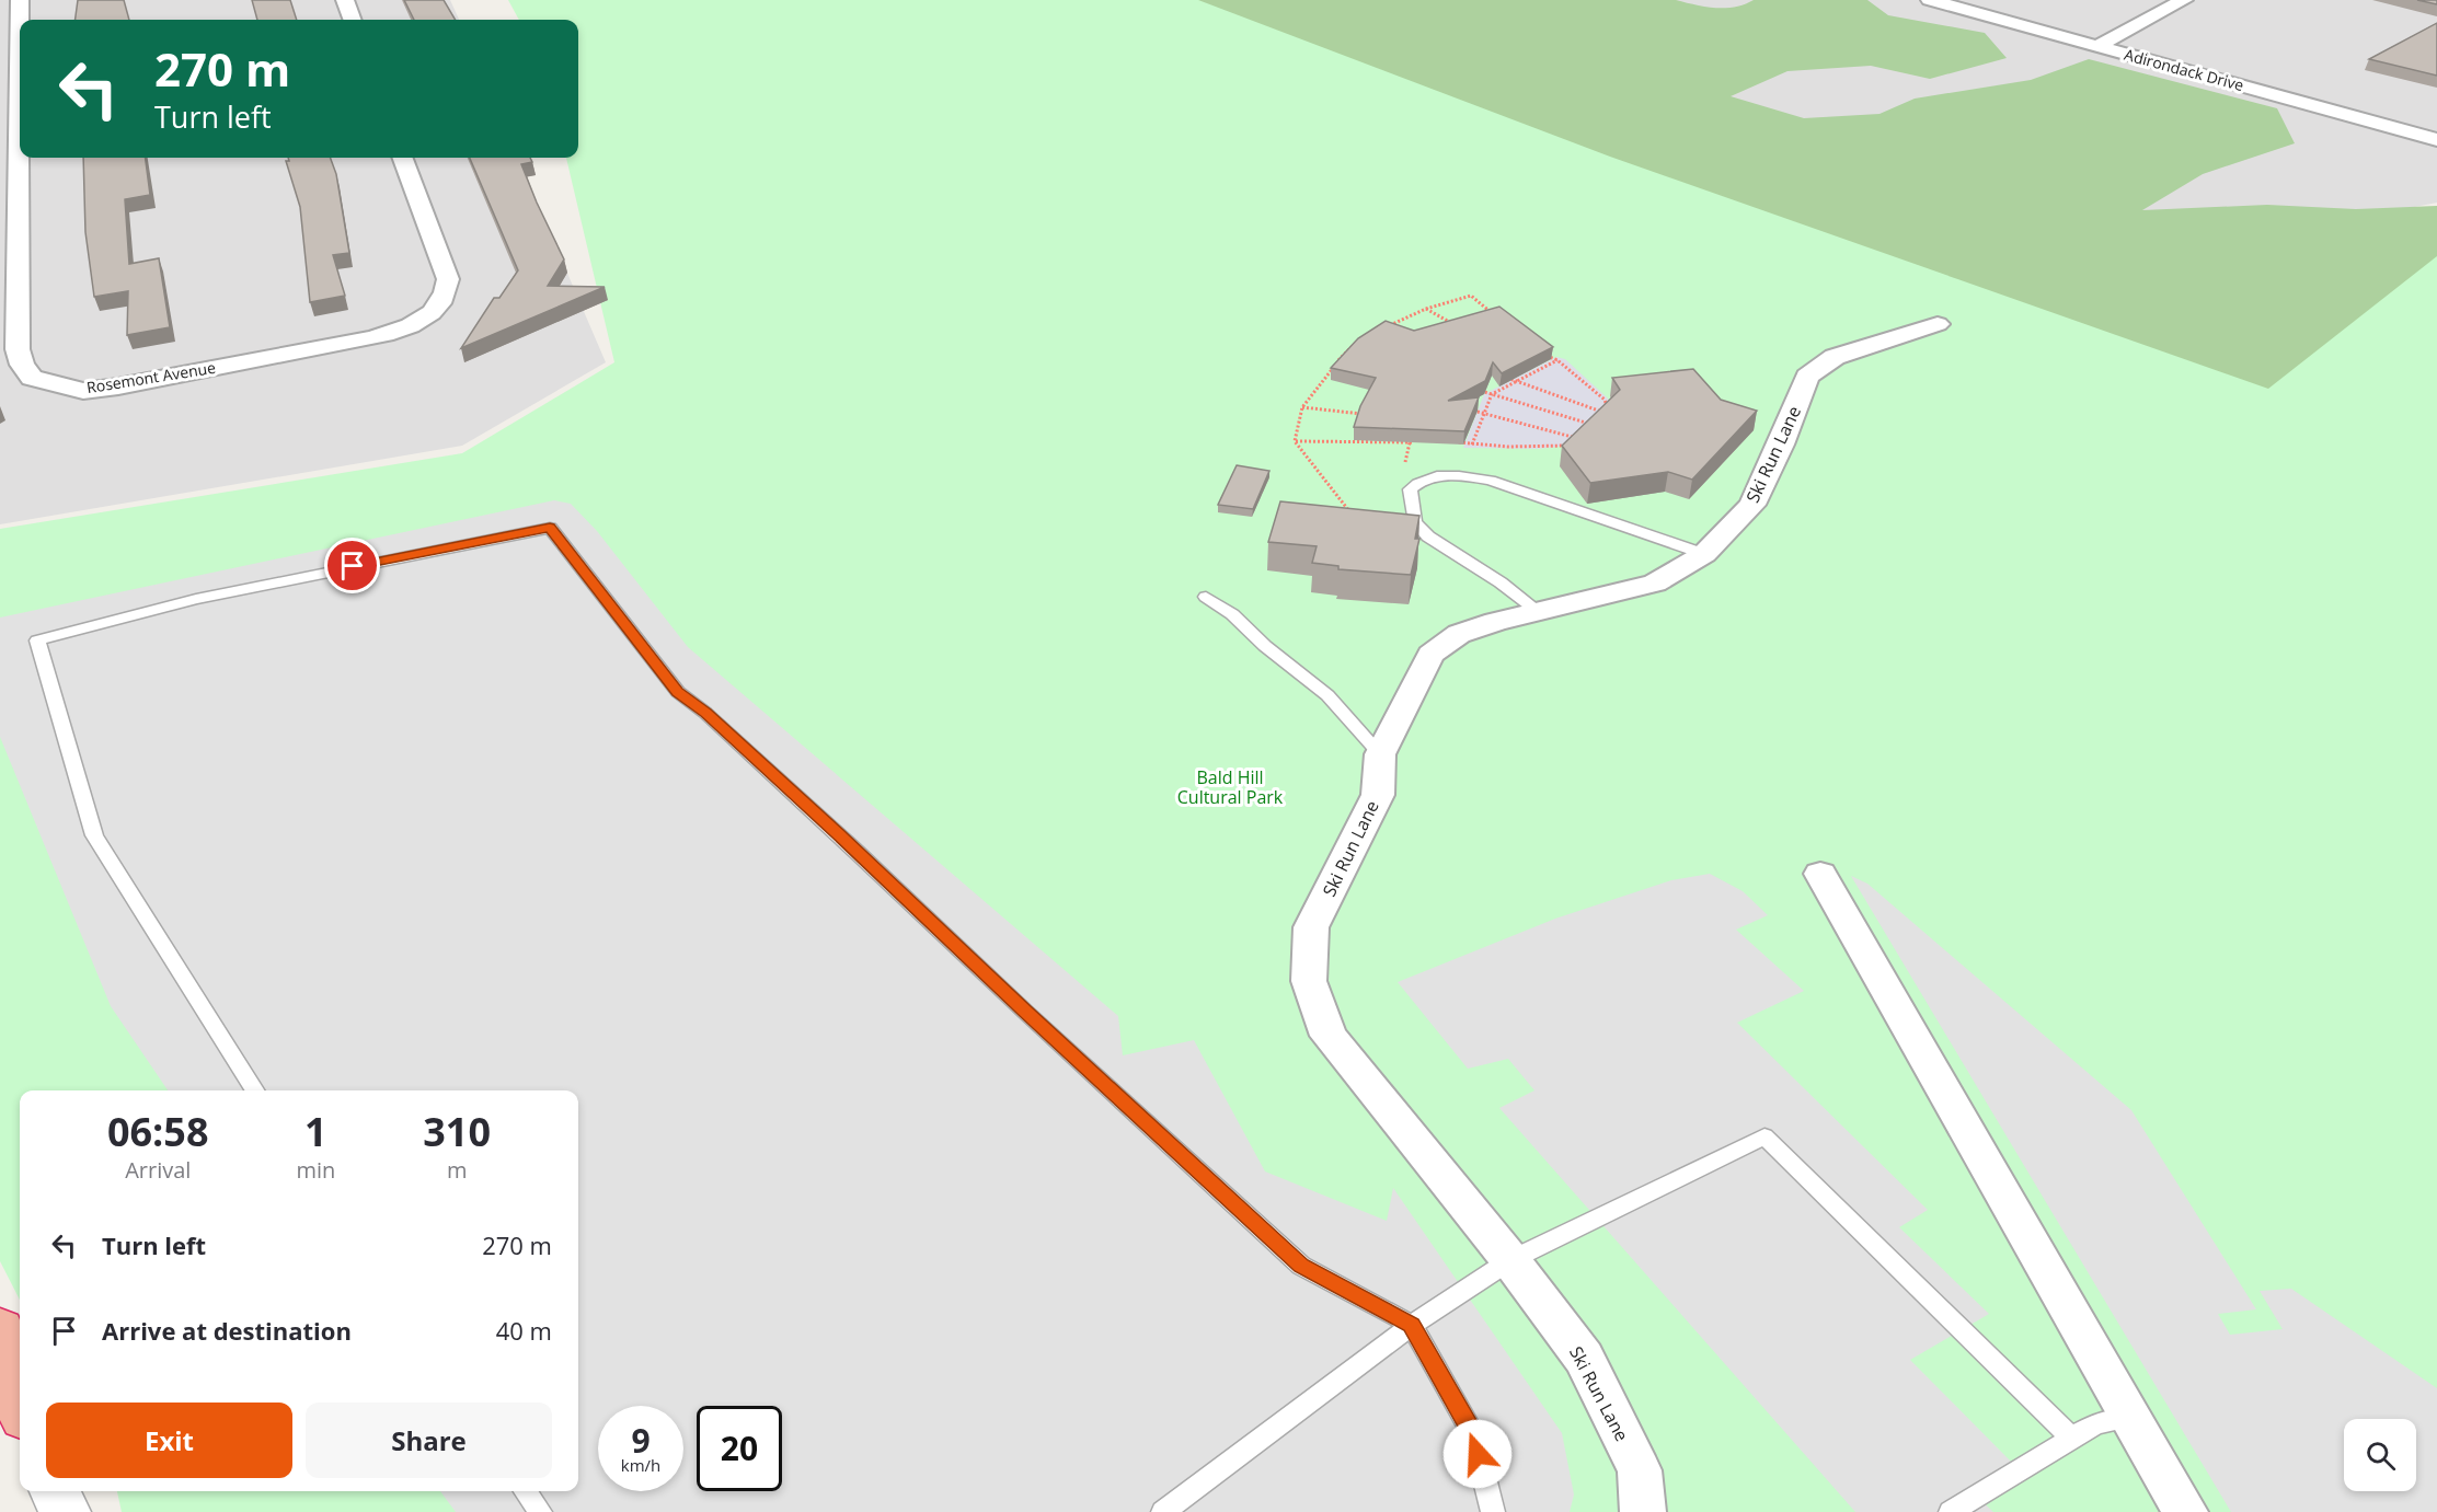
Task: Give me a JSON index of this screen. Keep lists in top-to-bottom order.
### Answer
{
  "streets": {
    "street": ["Adirondack Drive", "Rosemont Avenue", "Ski Run Lane"]
  },
  "parks": ["Bald Hill Cultural Park"],
  "page": {
    "turn": ["270 m", "Turn left"],
    "eta": [
      "06:58",
      "Arrival",
      "1",
      "min",
      "310",
      "m"
    ],
    "list": [
      {
        "name": "Turn left",
        "value": "270 m"
      },
      {
        "name": "Arrive at destination",
        "value": "40 m"
      }
    ],
    "buttons": ["Exit", "Share"],
    "speed": "9 km/h",
    "limit": "20"
  }
}
